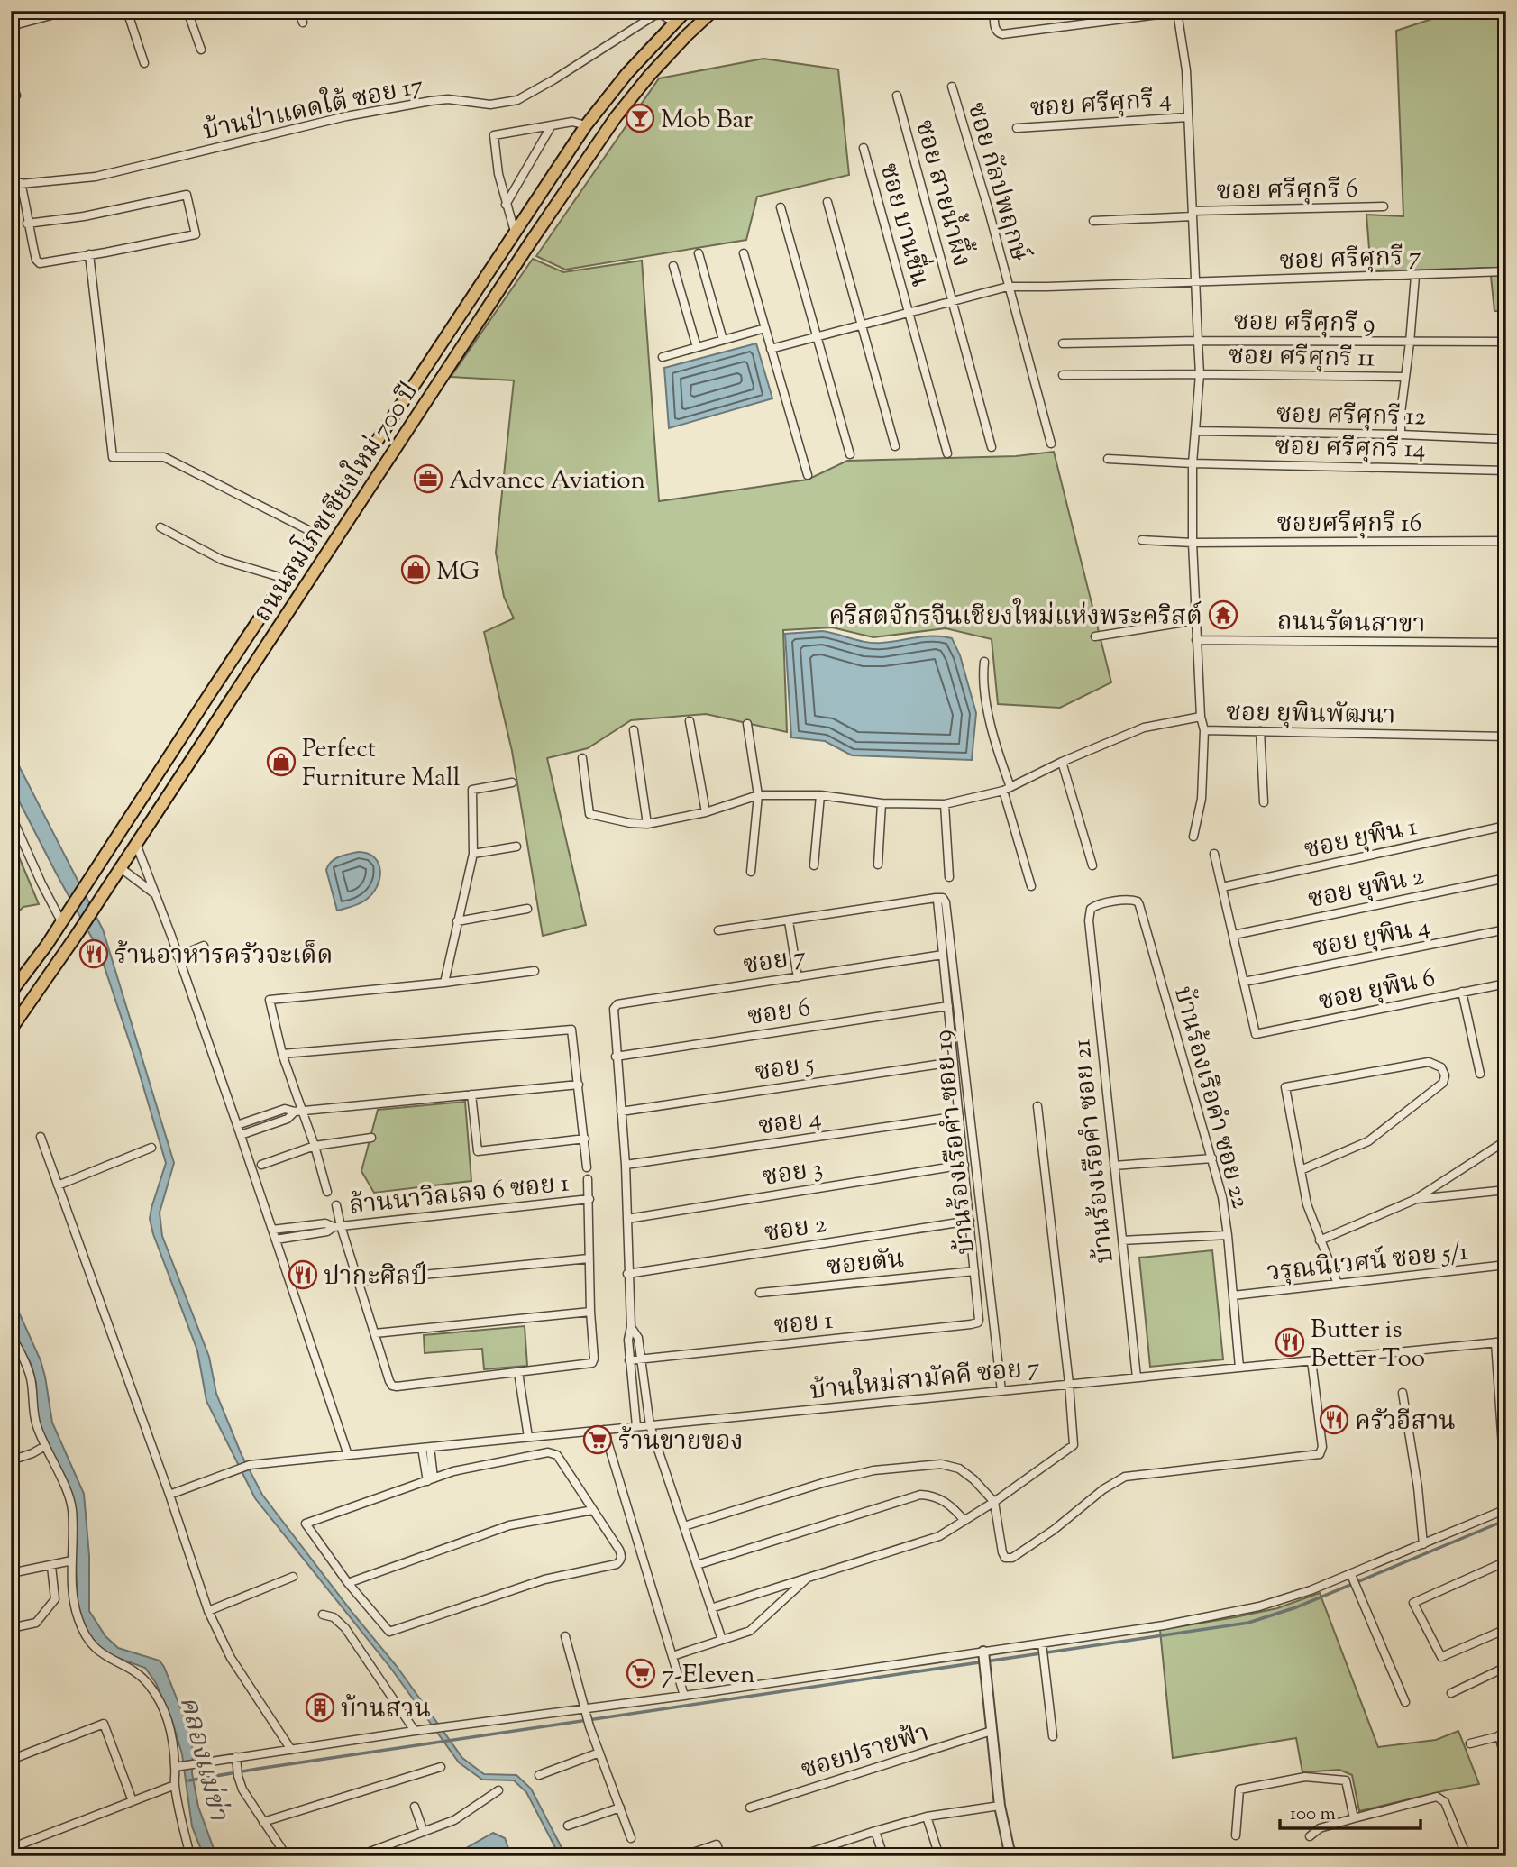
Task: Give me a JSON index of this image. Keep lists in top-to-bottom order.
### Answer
{
  "streets": {
    "main road": ["ถนนสมโภชเชียงใหม่ 700 ปี"],
    "street": [
      "ซอย ศรีศุกรี 4",
      "บ้านป่าแดดใต้ ซอย 17",
      "ซอย กัลปพฤกษ์",
      "ซอย ศรีศุกรี 6",
      "ซอย สายน้ำผึ้ง",
      "ซอย บานชื่น",
      "ซอย ศรีศุกรี 7",
      "ซอย ศรีศุกรี 9",
      "ซอย ศรีศุกรี 11",
      "ซอย ศรีศุกรี 12",
      "ซอย ศรีศุกรี 14",
      "ซอยศรีศุกรี 16",
      "ถนนรัตนสาขา",
      "ซอย ยุพินพัฒนา",
      "ซอย ยุพิน 1",
      "ซอย ยุพิน 2",
      "ซอย ยุพิน 4",
      "ซอย 7",
      "ซอย ยุพิน 6",
      "ซอย 6",
      "ซอย 5",
      "บ้านร้องเรือคำ ซอย 22",
      "ซอย 4",
      "บ้านร้องเรือคำ ซอย 19",
      "บ้านร้องเรือคำ ซอย 21",
      "ซอย 3",
      "ล้านนาวิลเลจ 6 ซอย 1",
      "ซอย 2",
      "วรุณนิเวศน์ ซอย 5/1",
      "ซอยตัน",
      "ซอย 1",
      "บ้านใหม่สามัคคี ซอย 7",
      "ซอยปรายฟ้า"
    ]
  },
  "crossings": [
    ["ซอย ศรีศุกรี 4", "ซอย ยุพินพัฒนา"],
    ["บ้านป่าแดดใต้ ซอย 17", "ถนนสมโภชเชียงใหม่ 700 ปี"],
    ["ซอย กัลปพฤกษ์", "ซอย ศรีศุกรี 7"],
    ["ซอย ศรีศุกรี 6", "ซอย ยุพินพัฒนา"],
    ["ซอย สายน้ำผึ้ง", "ซอย ศรีศุกรี 7"],
    ["ซอย บานชื่น", "ซอย ศรีศุกรี 7"],
    ["ซอย ศรีศุกรี 7", "ซอย ยุพินพัฒนา"],
    ["ซอย ศรีศุกรี 9", "ซอย ยุพินพัฒนา"],
    ["ซอย ศรีศุกรี 11", "ซอย ยุพินพัฒนา"],
    ["ซอย ศรีศุกรี 12", "ซอย ยุพินพัฒนา"],
    ["ซอย ศรีศุกรี 14", "ซอย ยุพินพัฒนา"],
    ["ซอยศรีศุกรี 16", "ซอย ยุพินพัฒนา"],
    ["ถนนรัตนสาขา", "ซอย ยุพินพัฒนา"],
    ["ซอย ยุพิน 4", "ซอย ยุพิน 6"],
    ["ซอย 7", "ซอย 6"],
    ["บ้านร้องเรือคำ ซอย 22", "บ้านร้องเรือคำ ซอย 21"],
    ["บ้านร้องเรือคำ ซอย 22", "วรุณนิเวศน์ ซอย 5/1"],
    ["บ้านร้องเรือคำ ซอย 22", "บ้านใหม่สามัคคี ซอย 7"],
    ["บ้านร้องเรือคำ ซอย 19", "บ้านใหม่สามัคคี ซอย 7"],
    ["บ้านร้องเรือคำ ซอย 21", "บ้านใหม่สามัคคี ซอย 7"],
    ["ซอยตัน", "ซอย 1"]
  ],
  "water": ["คลองแม่ข่า"],
  "places": {
    "bar": ["Mob Bar"],
    "office": ["Advance Aviation"],
    "shop": ["MG", "Perfect Furniture Mall"],
    "temple": ["คริสตจักรจีนเชียงใหม่แห่งพระคริสต์"],
    "restaurant": [
      "ร้านอาหารครัวจะเด็ด",
      "ปากะศิลป์",
      "Butter is Better Too",
      "ครัวอีสาน"
    ],
    "supermarket": ["ร้านขายของ", "7-Eleven"],
    "building": ["บ้านสวน"]
  },
  "scale_bar": "100 m"
}
